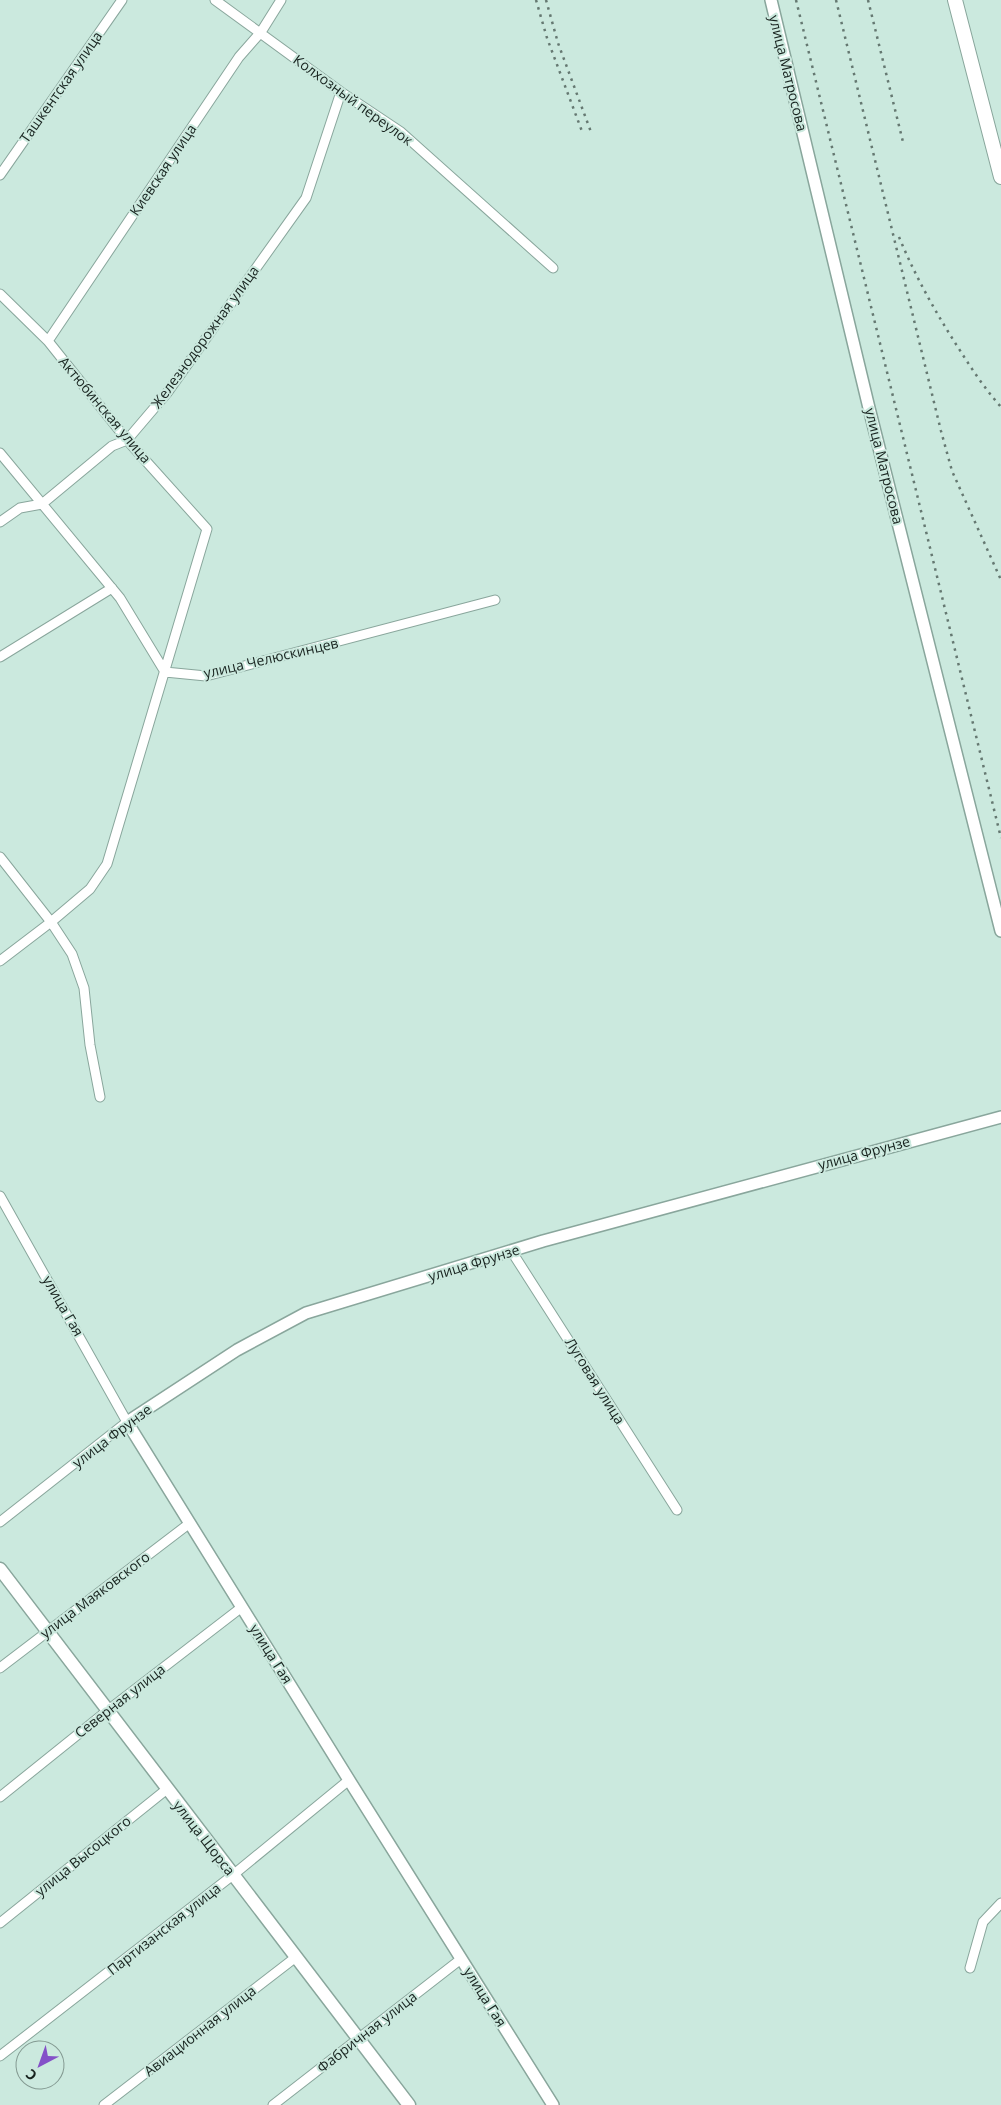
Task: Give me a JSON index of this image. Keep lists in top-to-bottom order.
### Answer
{
  "streets": {
    "main road": ["улица Щорса"],
    "street": [
      "улица Матросова",
      "Ташкентская улица",
      "Колхозный переулок",
      "Киевская улица",
      "Железнодорожная улица",
      "Актюбинская улица",
      "улица Челюскинцев",
      "улица Фрунзе",
      "улица Гая",
      "Луговая улица",
      "улица Маяковского",
      "Северная улица",
      "улица Высоцкого",
      "Партизанская улица",
      "Авиационная улица",
      "Фабричная улица"
    ]
  },
  "crossings": [
    ["Колхозный переулок", "Киевская улица"],
    ["Колхозный переулок", "Железнодорожная улица"],
    ["Киевская улица", "Актюбинская улица"],
    ["Железнодорожная улица", "Актюбинская улица"],
    ["Актюбинская улица", "улица Челюскинцев"],
    ["улица Фрунзе", "улица Гая"],
    ["улица Фрунзе", "Луговая улица"],
    ["улица Гая", "улица Маяковского"],
    ["улица Гая", "Северная улица"],
    ["улица Гая", "Партизанская улица"],
    ["улица Гая", "Фабричная улица"],
    ["улица Маяковского", "улица Щорса"],
    ["Северная улица", "улица Щорса"],
    ["улица Щорса", "улица Высоцкого"],
    ["улица Щорса", "Партизанская улица"],
    ["улица Щорса", "Авиационная улица"],
    ["улица Щорса", "Фабричная улица"]
  ],
  "north": "bottom left"
}
